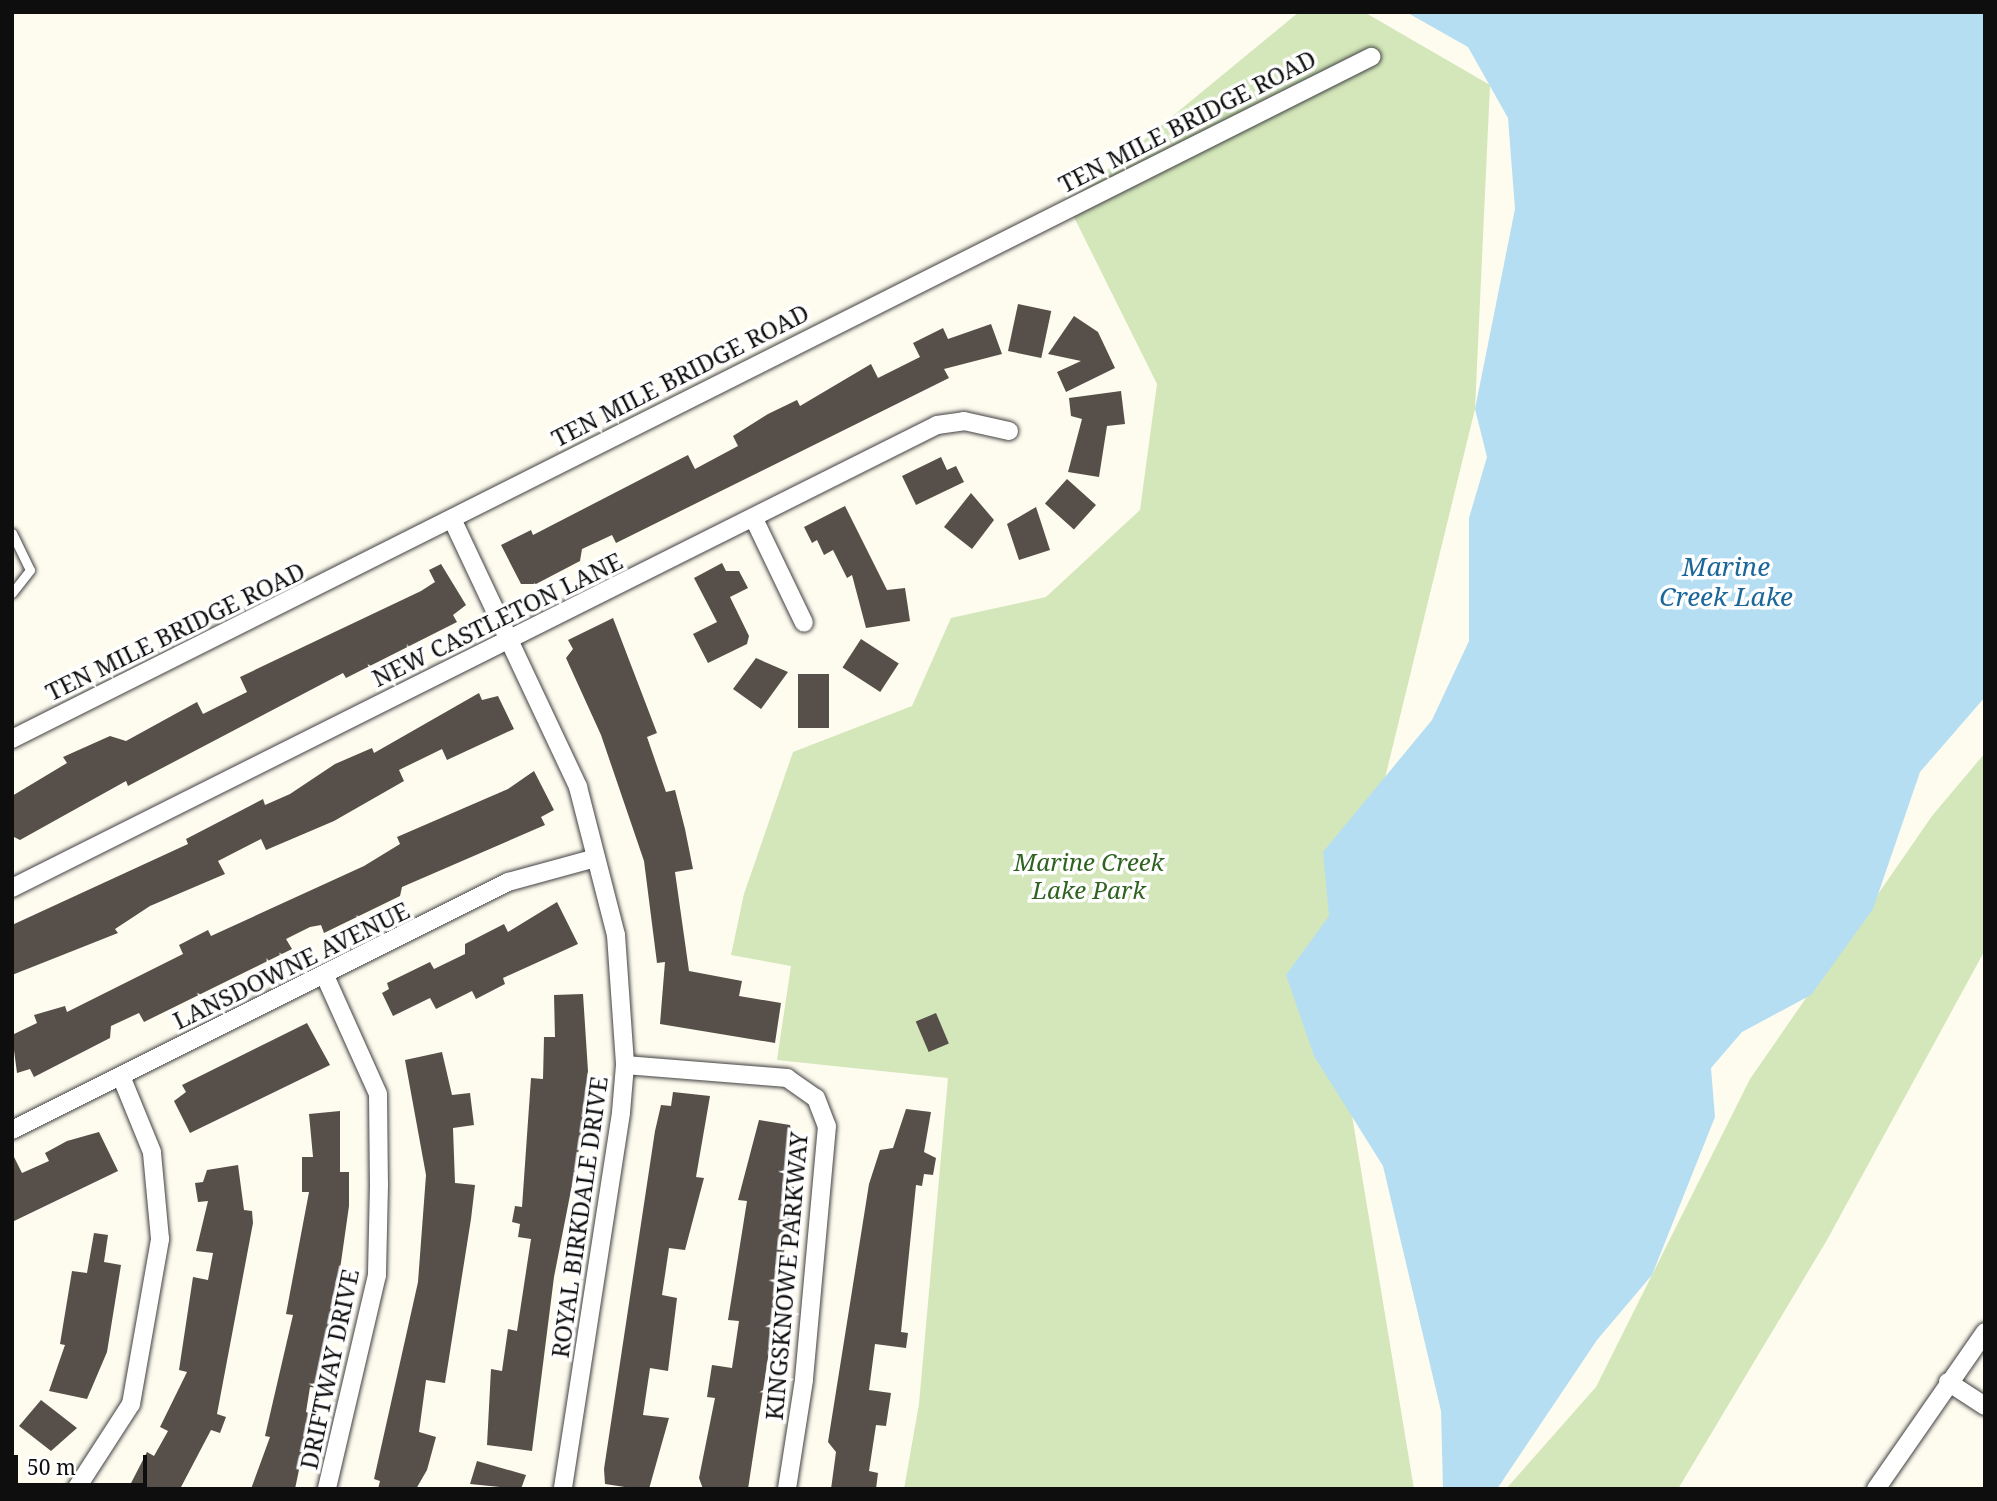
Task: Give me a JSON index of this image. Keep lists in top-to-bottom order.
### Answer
{
  "streets": {
    "street": [
      "TEN MILE BRIDGE ROAD",
      "NEW CASTLETON LANE",
      "LANSDOWNE AVENUE",
      "ROYAL BIRKDALE DRIVE",
      "KINGSKNOWE PARKWAY",
      "DRIFTWAY DRIVE"
    ]
  },
  "crossings": [
    ["TEN MILE BRIDGE ROAD", "ROYAL BIRKDALE DRIVE"],
    ["NEW CASTLETON LANE", "ROYAL BIRKDALE DRIVE"],
    ["LANSDOWNE AVENUE", "ROYAL BIRKDALE DRIVE"],
    ["LANSDOWNE AVENUE", "DRIFTWAY DRIVE"],
    ["ROYAL BIRKDALE DRIVE", "KINGSKNOWE PARKWAY"]
  ],
  "water": ["Marine Creek Lake"],
  "parks": ["Marine Creek Lake Park"],
  "scale_bar": "50 m"
}
